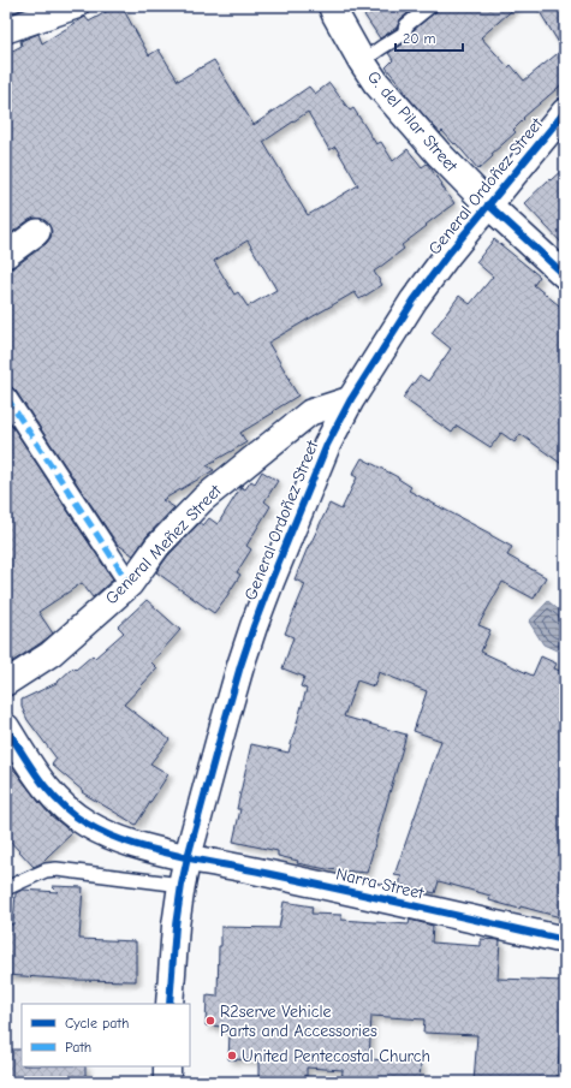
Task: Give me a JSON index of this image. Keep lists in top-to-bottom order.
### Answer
{
  "streets": {
    "main road": ["G. del Pilar Street", "General Ordoñez Street", "Narra Street"],
    "street": ["General Meñez Street"]
  },
  "crossings": [
    ["G. del Pilar Street", "General Ordoñez Street"],
    ["General Ordoñez Street", "General Meñez Street"],
    ["General Ordoñez Street", "Narra Street"]
  ],
  "places": ["R2serve Vehicle Parts and Accessories", "United Pentecostal Church"],
  "legend": ["Cycle path", "Path"],
  "scale_bar": "20 m"
}
